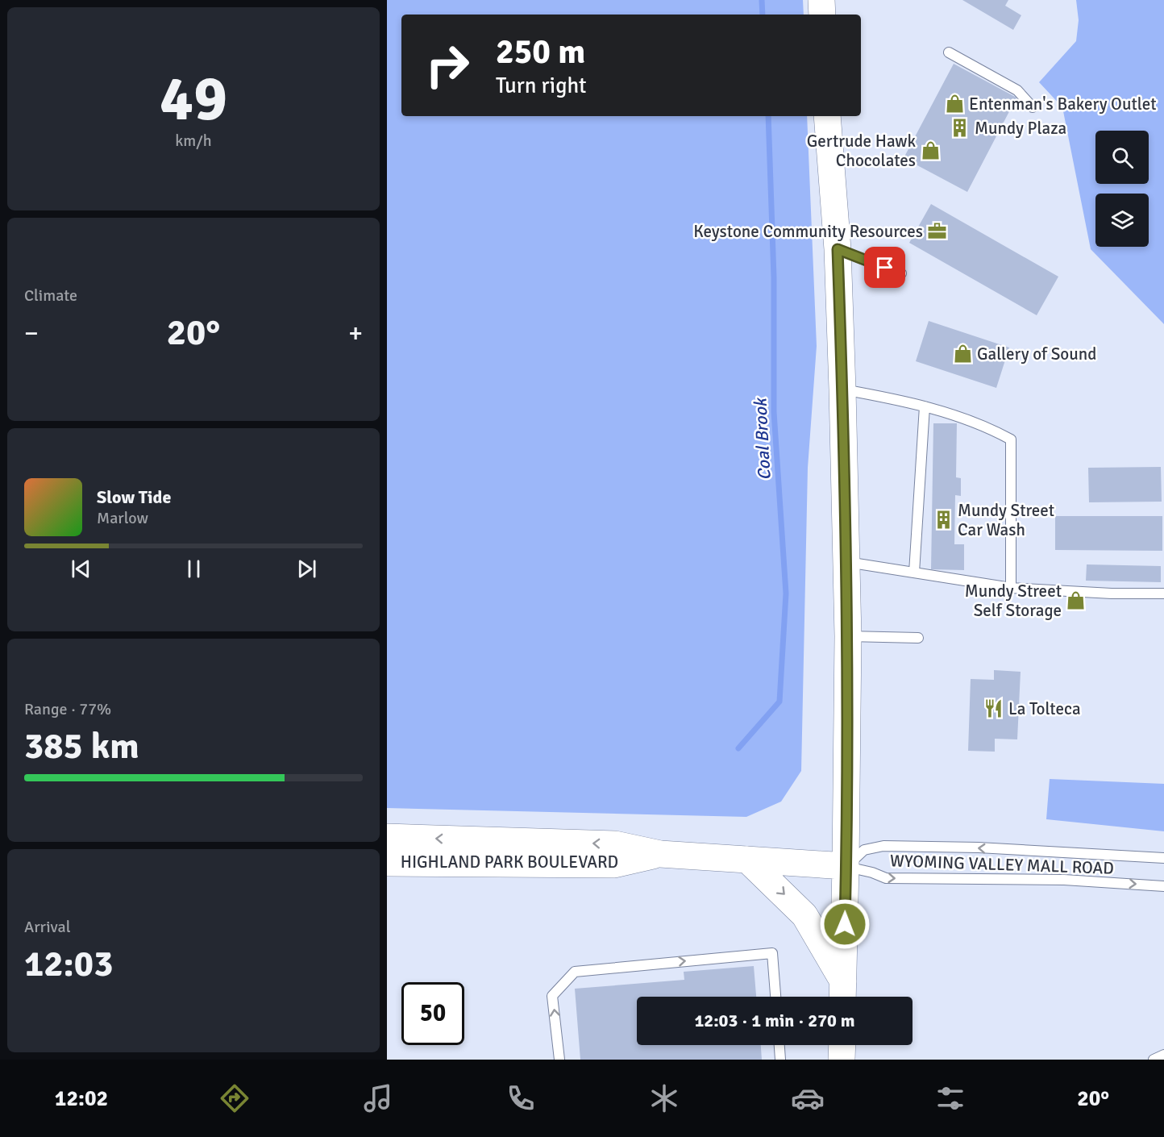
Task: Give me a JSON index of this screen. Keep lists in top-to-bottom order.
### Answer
{
  "streets": {
    "main road": ["HIGHLAND PARK BOULEVARD"],
    "lane": ["WYOMING VALLEY MALL ROAD"]
  },
  "crossings": [
    ["HIGHLAND PARK BOULEVARD", "WYOMING VALLEY MALL ROAD"]
  ],
  "water": ["Coal Brook"],
  "places": {
    "shop": [
      "Entenman's Bakery Outlet",
      "Gertrude Hawk Chocolates",
      "Gallery of Sound",
      "Mundy Street Self Storage"
    ],
    "building": ["Mundy Plaza", "Mundy Street Car Wash"],
    "office": ["Keystone Community Resources"],
    "restaurant": ["La Tolteca"]
  },
  "page": {
    "tile": [
      ["49", "km/h"],
      "Climate",
      ["Range · 77%", "385 km"],
      ["Arrival", "12:03"]
    ],
    "turn": ["250 m", "Turn right"],
    "heat": ["−", "20°", "+"],
    "song": ["Slow Tide", "Marlow"],
    "limit": "50",
    "trip": "12:03 · 1 min · 270 m",
    "tabs": ["12:02", "20°"]
  }
}
